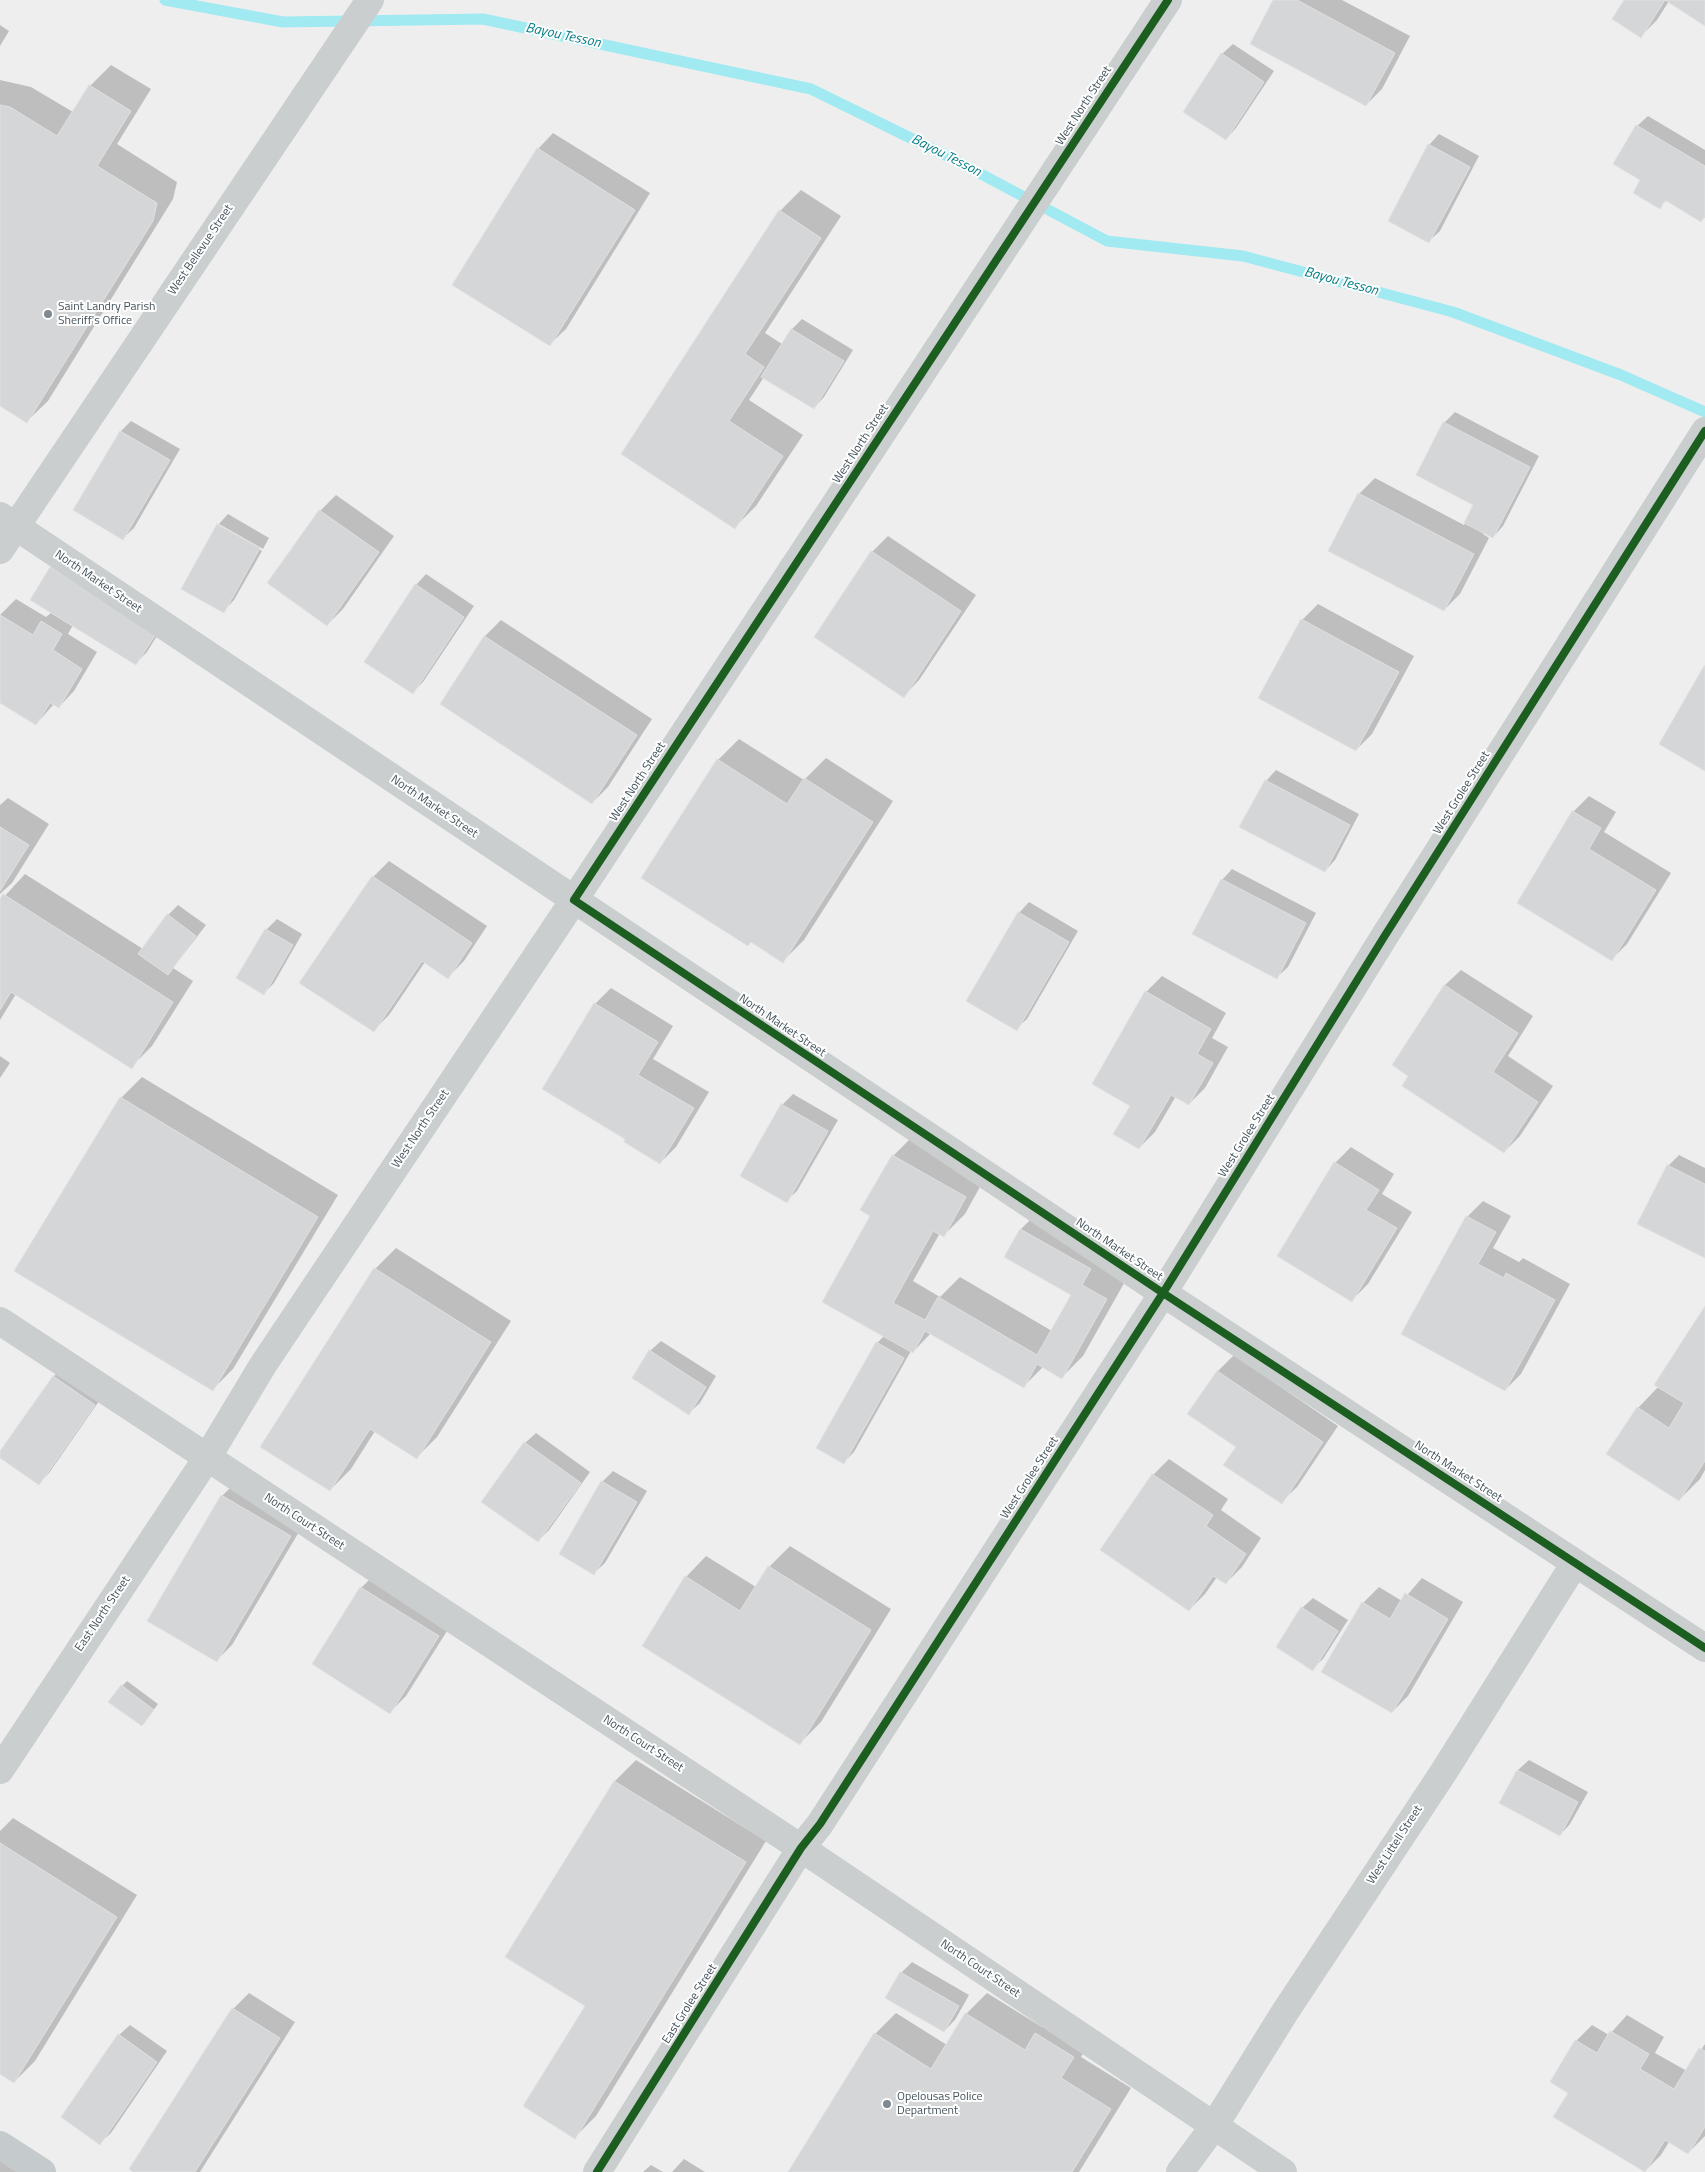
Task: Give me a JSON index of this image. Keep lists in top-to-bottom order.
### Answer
{
  "streets": {
    "street": [
      "West North Street",
      "West Bellevue Street",
      "North Market Street",
      "West Grolee Street",
      "North Court Street",
      "East North Street",
      "West Littell Street",
      "East Grolee Street"
    ]
  },
  "crossings": [
    ["West North Street", "North Market Street"],
    ["West North Street", "North Court Street"],
    ["West North Street", "East North Street"],
    ["West Bellevue Street", "North Market Street"],
    ["North Market Street", "West Grolee Street"],
    ["North Market Street", "West Littell Street"],
    ["West Grolee Street", "North Court Street"],
    ["West Grolee Street", "East Grolee Street"],
    ["North Court Street", "East North Street"],
    ["North Court Street", "West Littell Street"],
    ["North Court Street", "East Grolee Street"]
  ],
  "water": ["Bayou Tesson"],
  "places": ["Saint Landry Parish Sheriff's Office", "Opelousas Police Department"]
}
